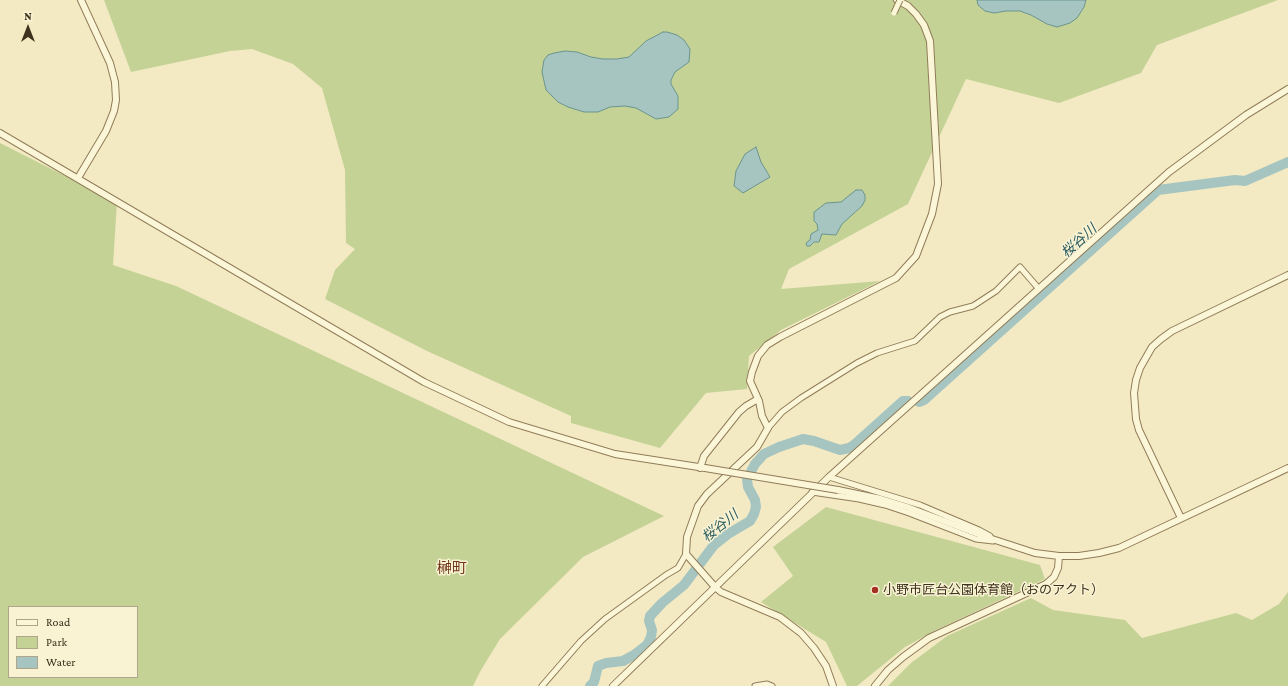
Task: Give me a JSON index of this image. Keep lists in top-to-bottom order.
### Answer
{
  "districts": ["榊町"],
  "water": ["桜谷川"],
  "places": ["小野市匠台公園体育館（おのアクト）"],
  "legend": ["Road", "Park", "Water"],
  "north": "top"
}
